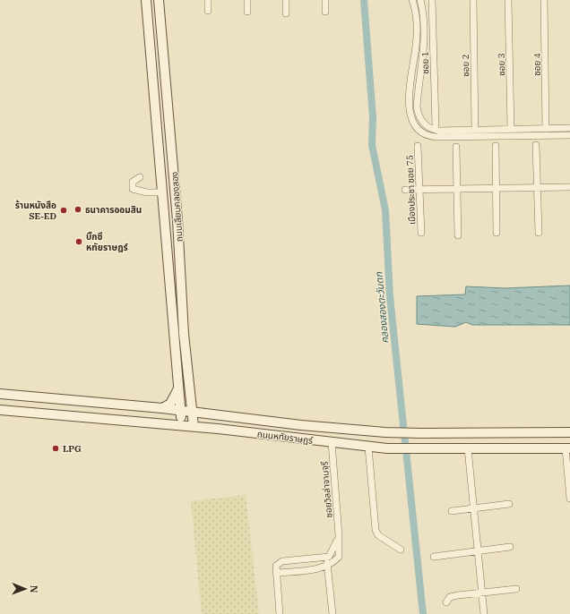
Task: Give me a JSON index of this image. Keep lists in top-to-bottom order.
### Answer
{
  "streets": {
    "main road": ["ถนนเลียบคลองสอง", "ถนนหทัยราษฎร์"],
    "street": [
      "ซอย 1",
      "ซอย 3",
      "ซอย 4",
      "ซอย 2",
      "เมืองประชา ซอย 75",
      "ซอยวิลล่าจามจุรี"
    ]
  },
  "crossings": [
    ["ถนนเลียบคลองสอง", "ถนนหทัยราษฎร์"],
    ["ถนนหทัยราษฎร์", "ซอยวิลล่าจามจุรี"]
  ],
  "water": ["คลองสองตะวันตก"],
  "places": [
    "ธนาคารออมสิน",
    "ร้านหนังสือ SE-ED",
    "บิ๊กซี หทัยราษฎร์",
    "LPG"
  ],
  "north": "right"
}
